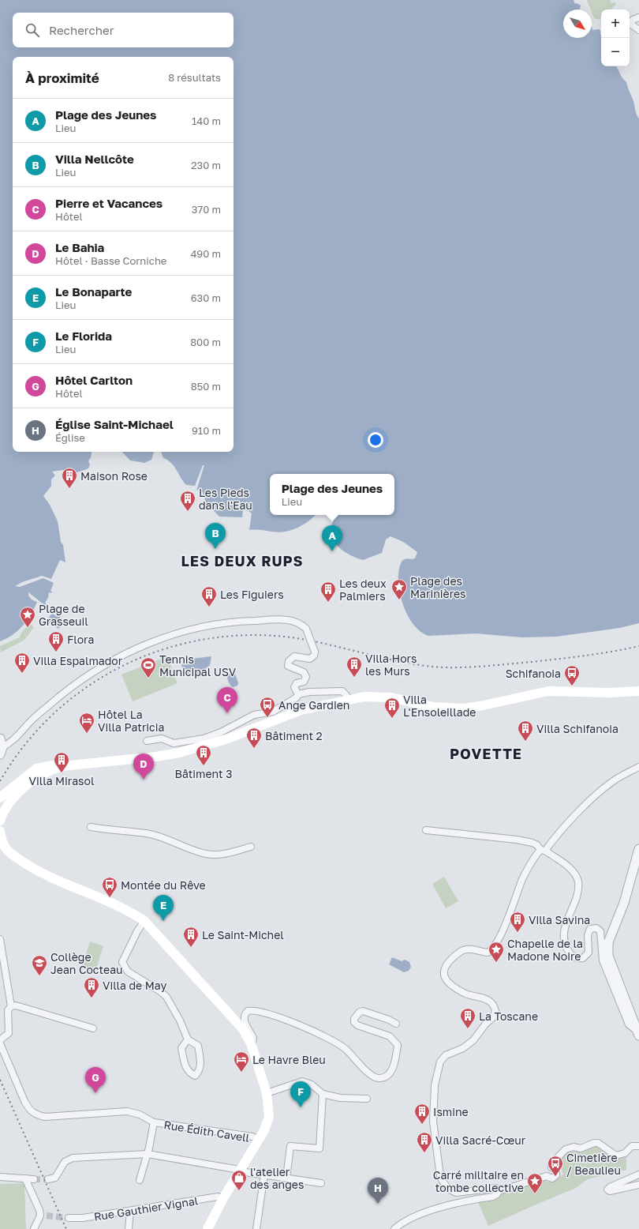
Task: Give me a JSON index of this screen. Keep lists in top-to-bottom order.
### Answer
{
  "streets": {
    "street": ["Rue Édith Cavell", "Rue Gauthier Vignal"]
  },
  "districts": ["LES DEUX RUPS", "POVETTE"],
  "places": {
    "building": [
      "Maison Rose",
      "Les Pieds dans l'Eau",
      "Les deux Palmiers",
      "Les Figuiers",
      "Flora",
      "Villa Espalmador",
      "Villa Hors les Murs",
      "Villa L'Ensoleillade",
      "Villa Schifanoia",
      "Bâtiment 2",
      "Bâtiment 3",
      "Villa Mirasol",
      "Villa Savina",
      "Le Saint-Michel",
      "Villa de May",
      "La Toscane",
      "Ismine",
      "Villa Sacré-Cœur"
    ],
    "place": [
      "Plage des Marinières",
      "Plage de Grasseuil",
      "Chapelle de la Madone Noire",
      "Carré militaire en tombe collective"
    ],
    "sports": ["Tennis Municipal USV"],
    "bus stop": [
      "Schifanoia",
      "Ange Gardien",
      "Montée du Rêve",
      "Cimetière / Beaulieu"
    ],
    "hotel": ["Hôtel La Villa Patricia", "Le Havre Bleu"],
    "school or university": ["Collège Jean Cocteau"],
    "shop": ["l'atelier des anges"]
  },
  "north": "bottom right",
  "page": {
    "map_buttons": ["+", "−"],
    "search": "Rechercher",
    "heading": ["À proximité", "8 résultats"],
    "list": [
      {
        "mark": "A",
        "name": "Plage des Jeunes",
        "note": "Lieu",
        "value": "140 m"
      },
      {
        "mark": "B",
        "name": "Villa Nellcôte",
        "note": "Lieu",
        "value": "230 m"
      },
      {
        "mark": "C",
        "name": "Pierre et Vacances",
        "note": "Hôtel",
        "value": "370 m"
      },
      {
        "mark": "D",
        "name": "Le Bahia",
        "note": "Hôtel · Basse Corniche",
        "value": "490 m"
      },
      {
        "mark": "E",
        "name": "Le Bonaparte",
        "note": "Lieu",
        "value": "630 m"
      },
      {
        "mark": "F",
        "name": "Le Florida",
        "note": "Lieu",
        "value": "800 m"
      },
      {
        "mark": "G",
        "name": "Hôtel Carlton",
        "note": "Hôtel",
        "value": "850 m"
      },
      {
        "mark": "H",
        "name": "Église Saint-Michael",
        "note": "Église",
        "value": "910 m"
      }
    ],
    "popup": ["Plage des Jeunes", "Lieu"],
    "pins": [
      "B",
      "A",
      "C",
      "D",
      "E",
      "G",
      "F",
      "H"
    ]
  }
}
